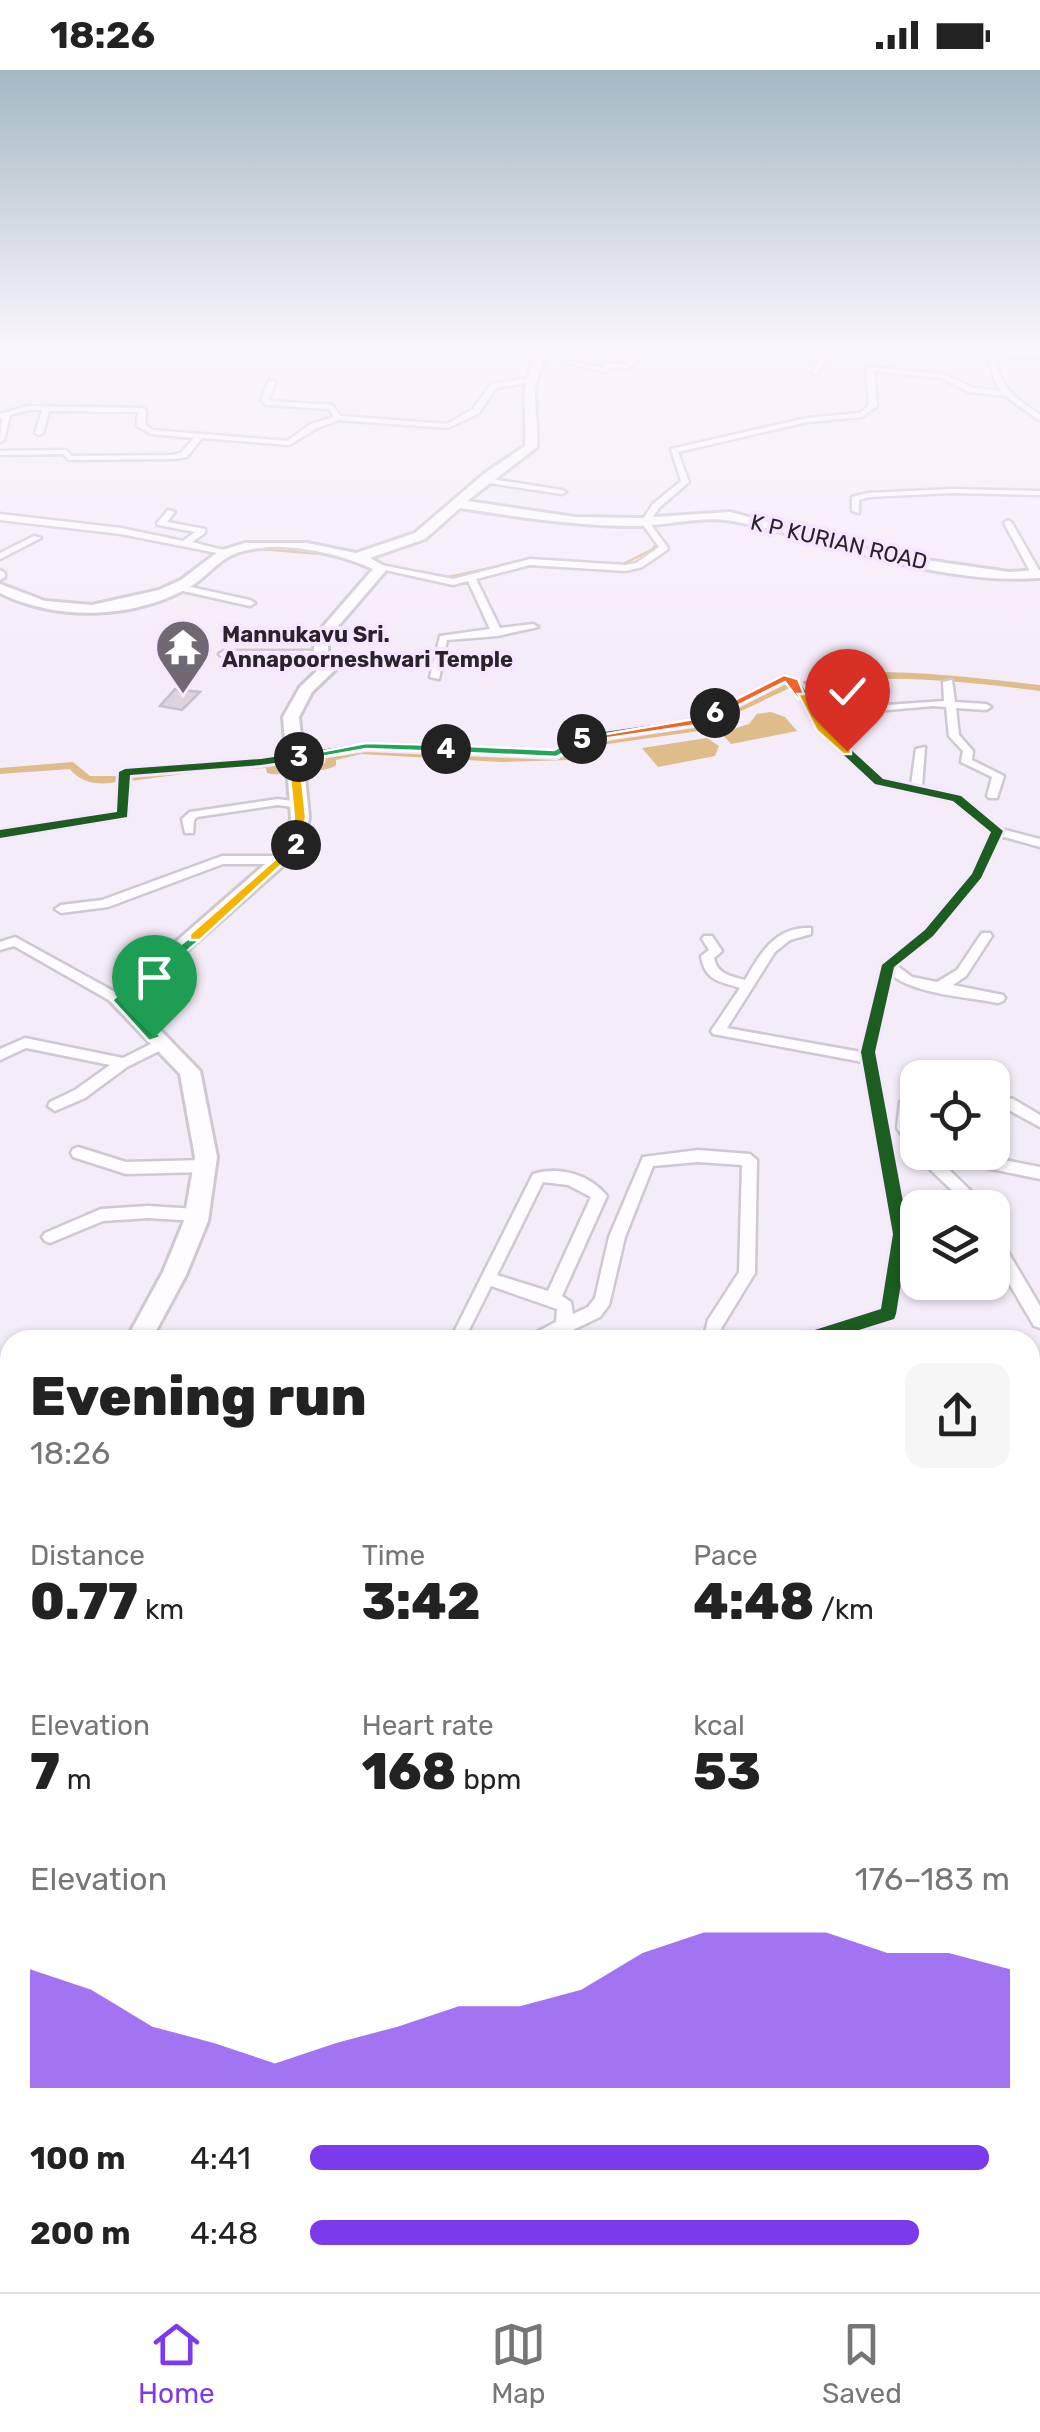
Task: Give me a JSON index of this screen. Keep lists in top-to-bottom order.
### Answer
{
  "streets": {
    "street": ["K P KURIAN ROAD"]
  },
  "places": {
    "temple": ["Mannukavu Sri. Annapoorneshwari Temple"]
  },
  "page": {
    "status": "18:26",
    "pins": [
      "6",
      "5",
      "4",
      "3",
      "2"
    ],
    "heading": ["Evening run", "18:26"],
    "stats": [
      ["Distance", "0.77 km"],
      ["Time", "3:42"],
      ["Pace", "4:48 /km"],
      ["Elevation", "7 m"],
      ["Heart rate", "168 bpm"],
      ["kcal", "53"]
    ],
    "chart": ["Elevation", "176–183 m"],
    "list": [
      {
        "name": "100 m",
        "note": "4:41"
      },
      {
        "name": "200 m",
        "note": "4:48"
      }
    ],
    "tabs": ["Home", "Map", "Saved"]
  }
}
